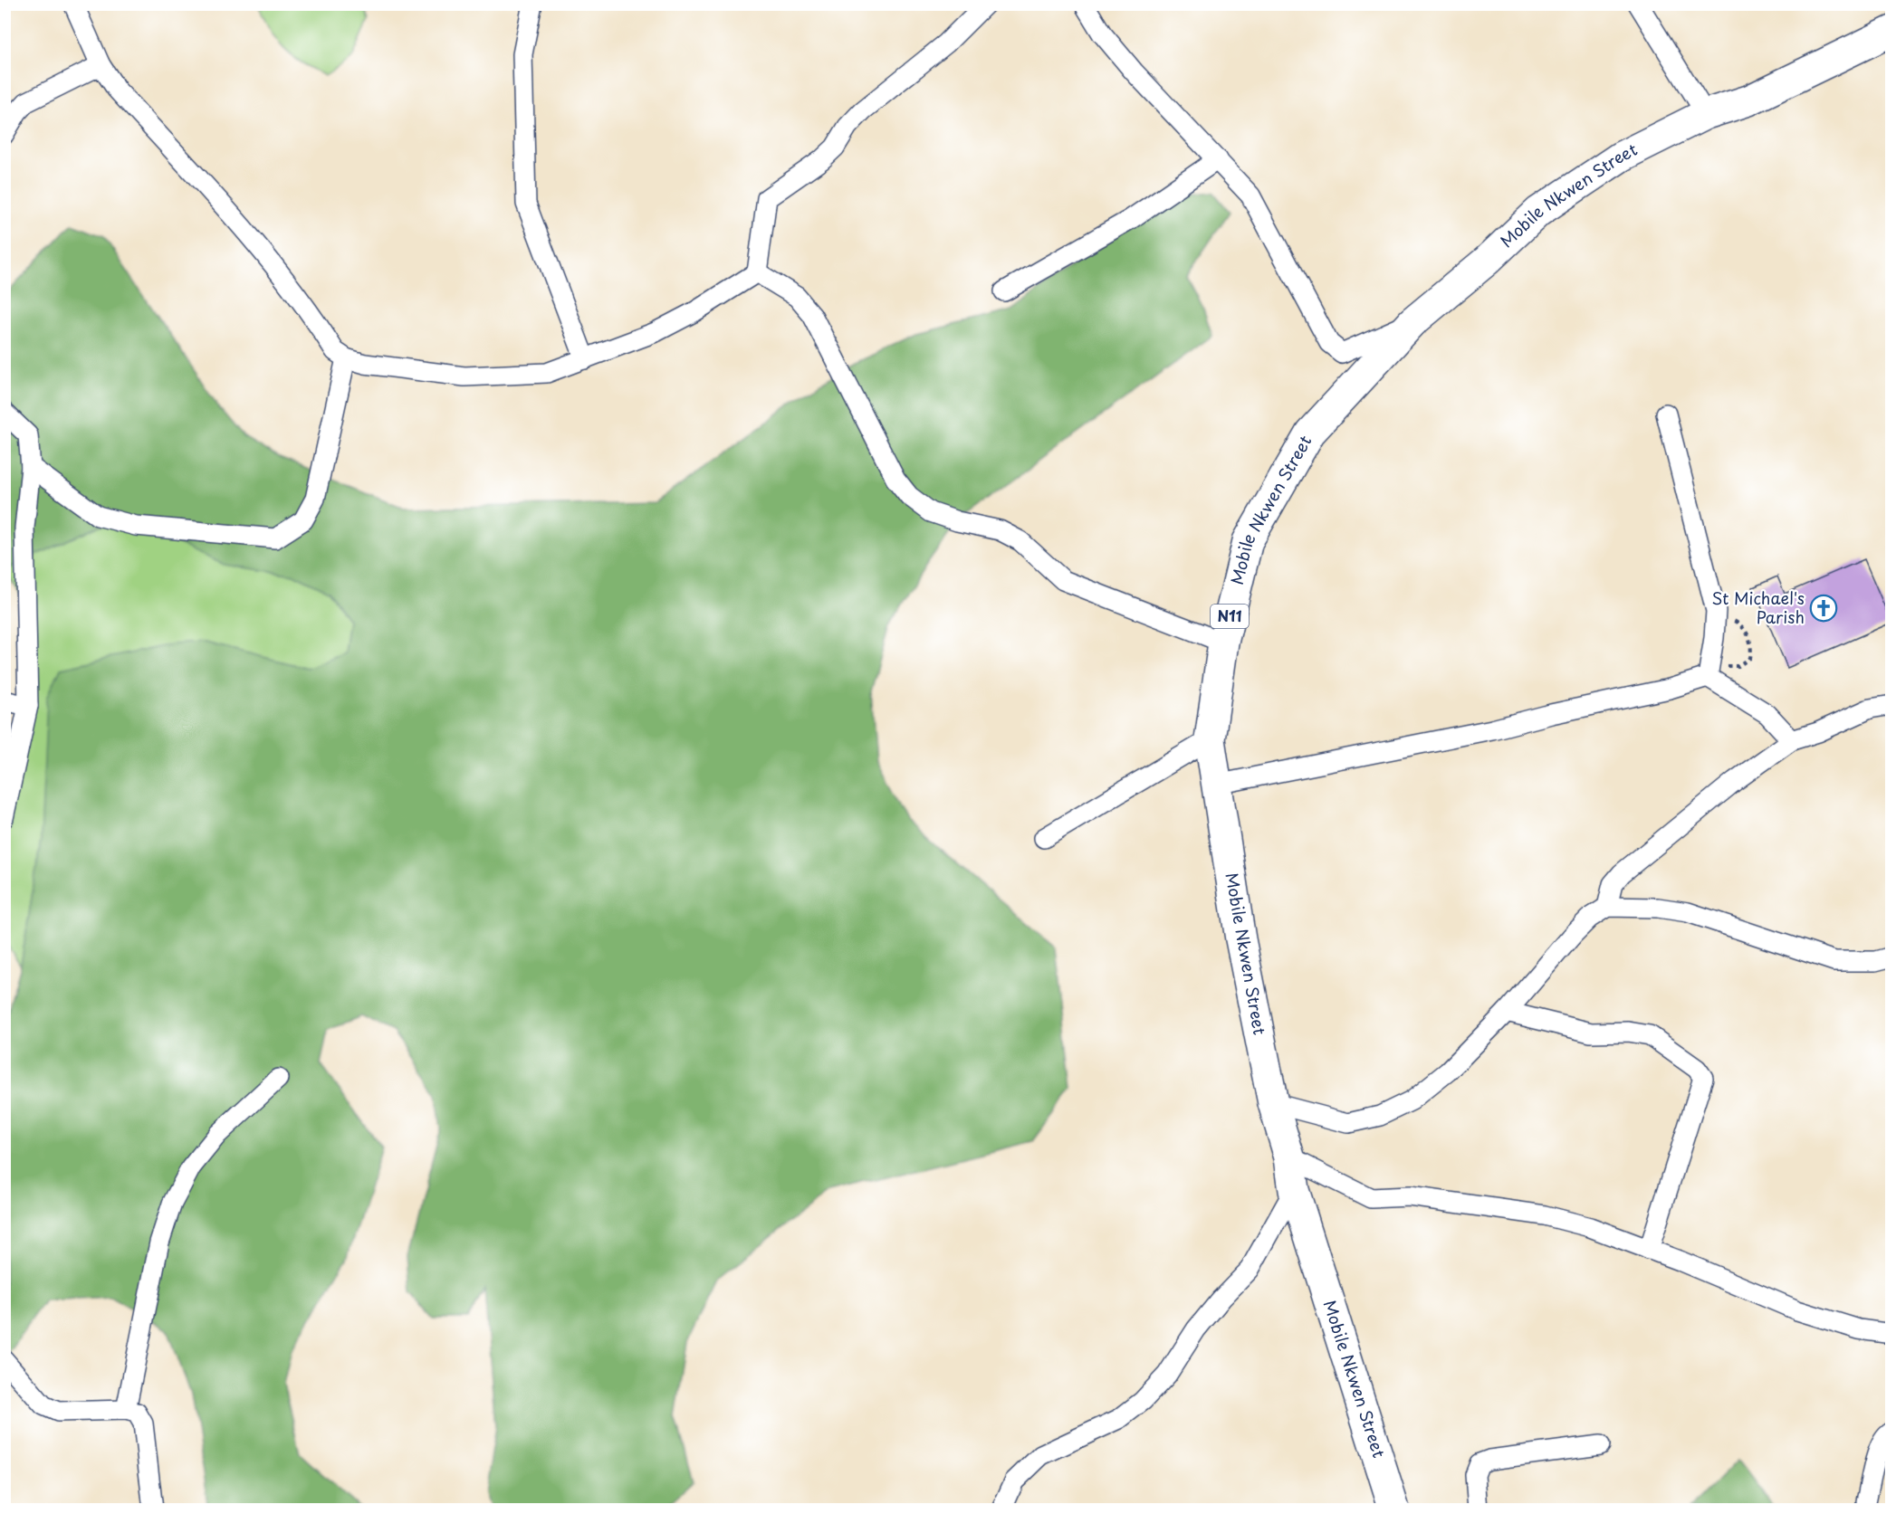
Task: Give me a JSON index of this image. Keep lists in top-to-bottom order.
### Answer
{
  "streets": {
    "highway": ["Mobile Nkwen Street", "N11"]
  },
  "places": {
    "church": ["St Michael's Parish"]
  }
}
